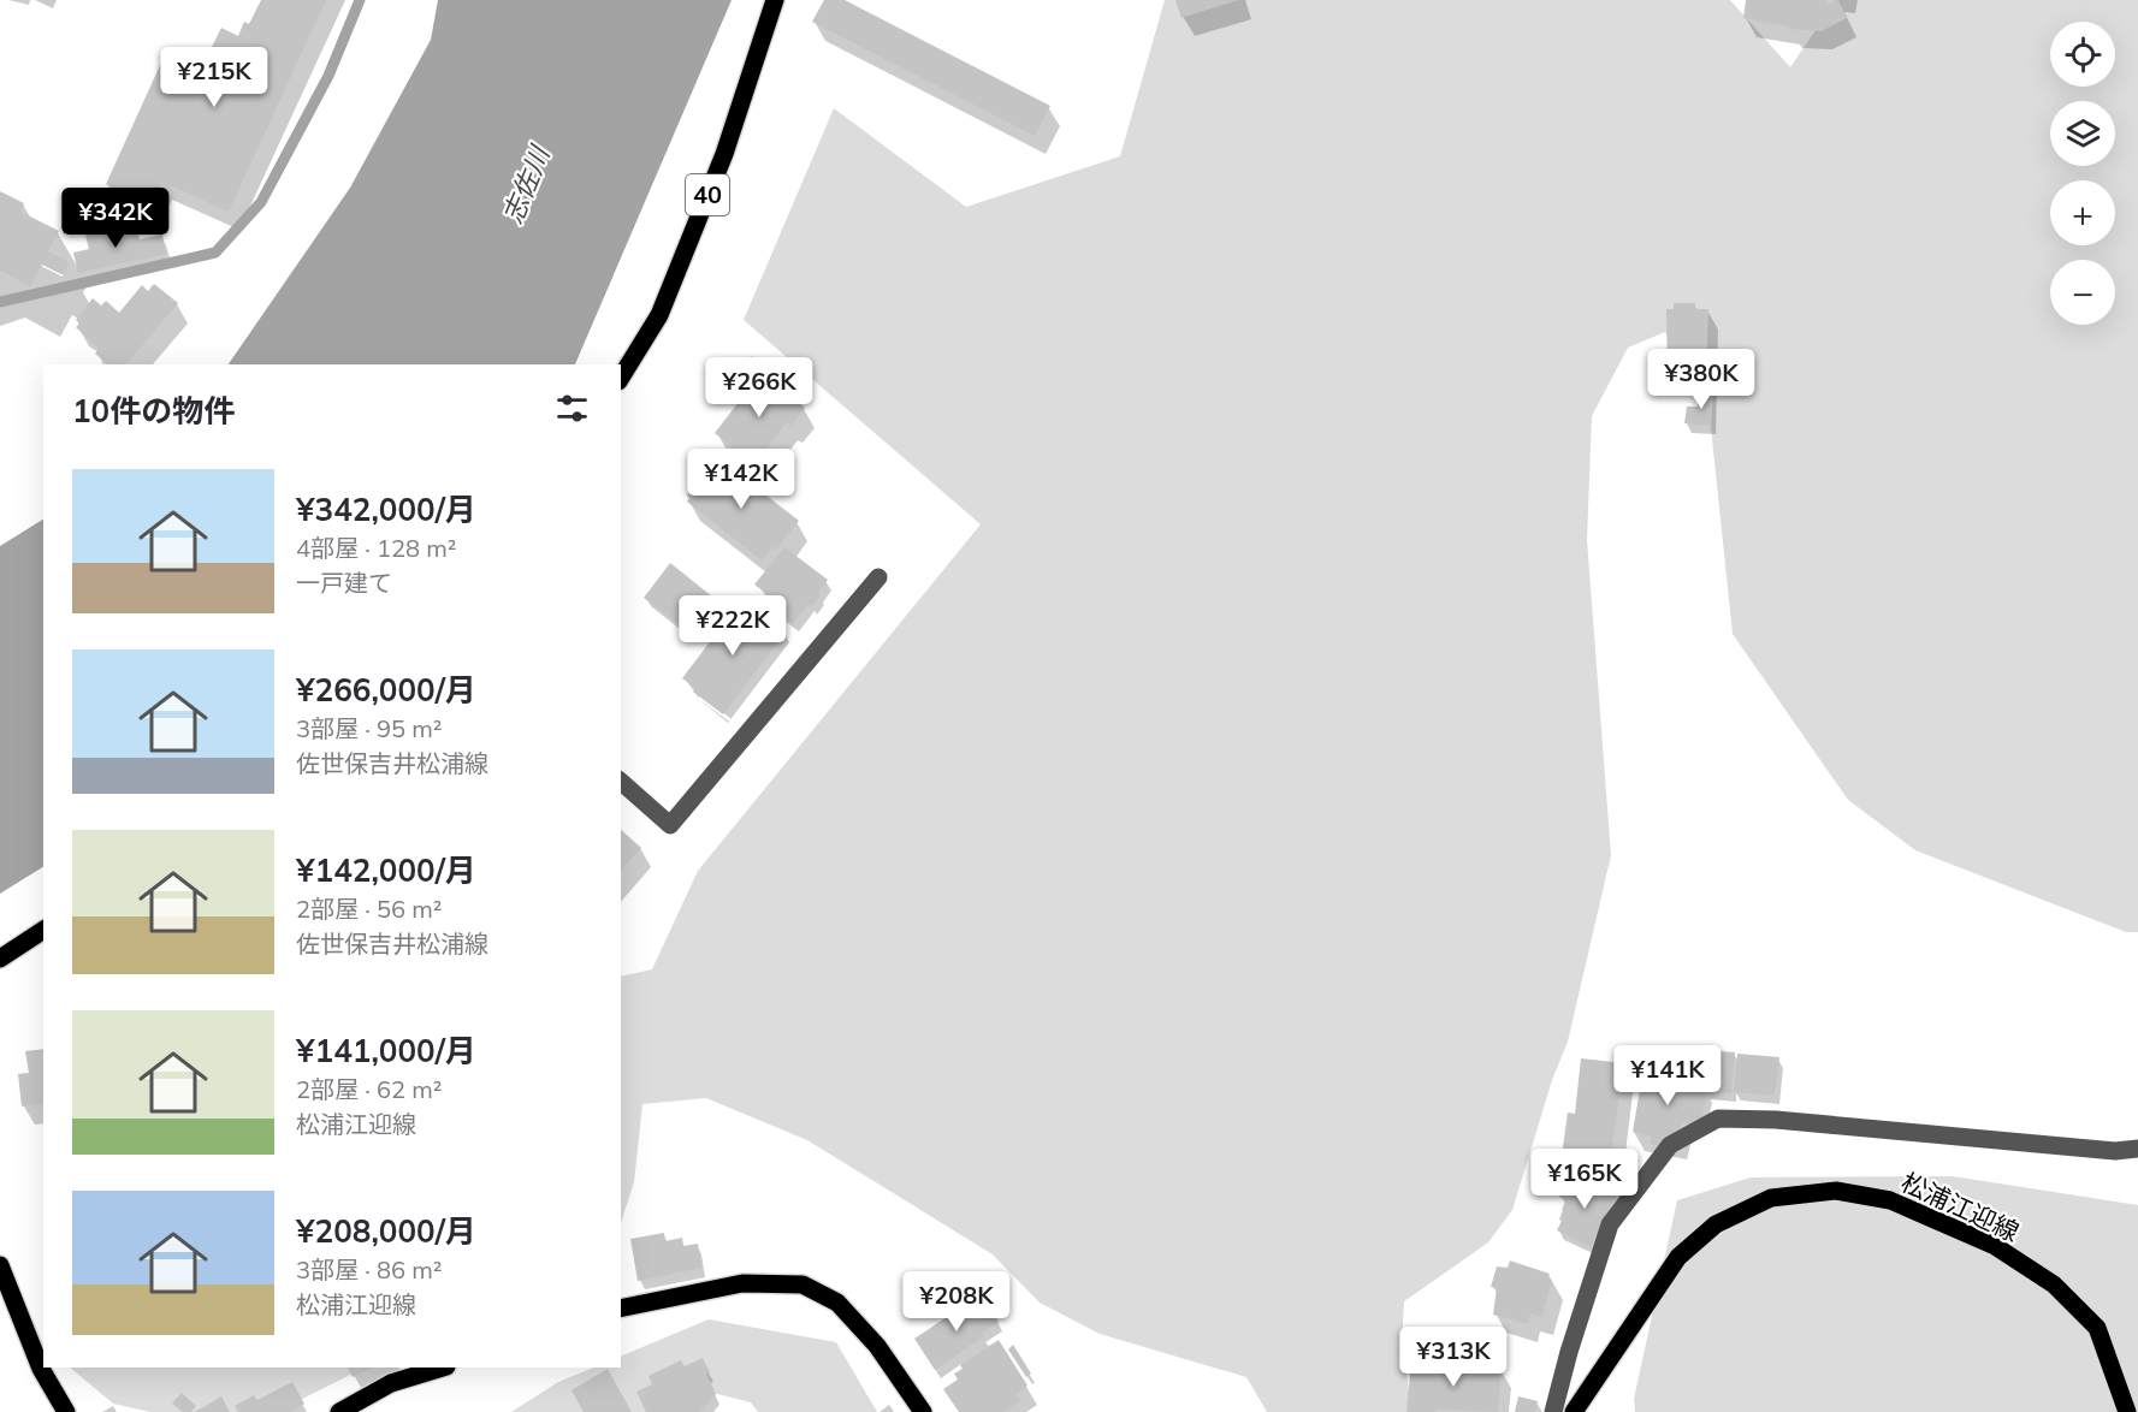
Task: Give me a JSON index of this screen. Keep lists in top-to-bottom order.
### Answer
{
  "streets": {
    "main road": ["40", "松浦江迎線"]
  },
  "water": ["志佐川"],
  "page": {
    "map_buttons": ["+", "−"],
    "price": [
      "¥215K",
      "¥342K",
      "¥380K",
      "¥266K",
      "¥142K",
      "¥222K",
      "¥141K",
      "¥165K",
      "¥208K",
      "¥313K"
    ],
    "heading": "10件の物件",
    "list": [
      {
        "name": "¥342,000/月",
        "note": "4部屋 · 128 m² · 一戸建て"
      },
      {
        "name": "¥266,000/月",
        "note": "3部屋 · 95 m² · 佐世保吉井松浦線"
      },
      {
        "name": "¥142,000/月",
        "note": "2部屋 · 56 m² · 佐世保吉井松浦線"
      },
      {
        "name": "¥141,000/月",
        "note": "2部屋 · 62 m² · 松浦江迎線"
      },
      {
        "name": "¥208,000/月",
        "note": "3部屋 · 86 m² · 松浦江迎線"
      }
    ]
  }
}
